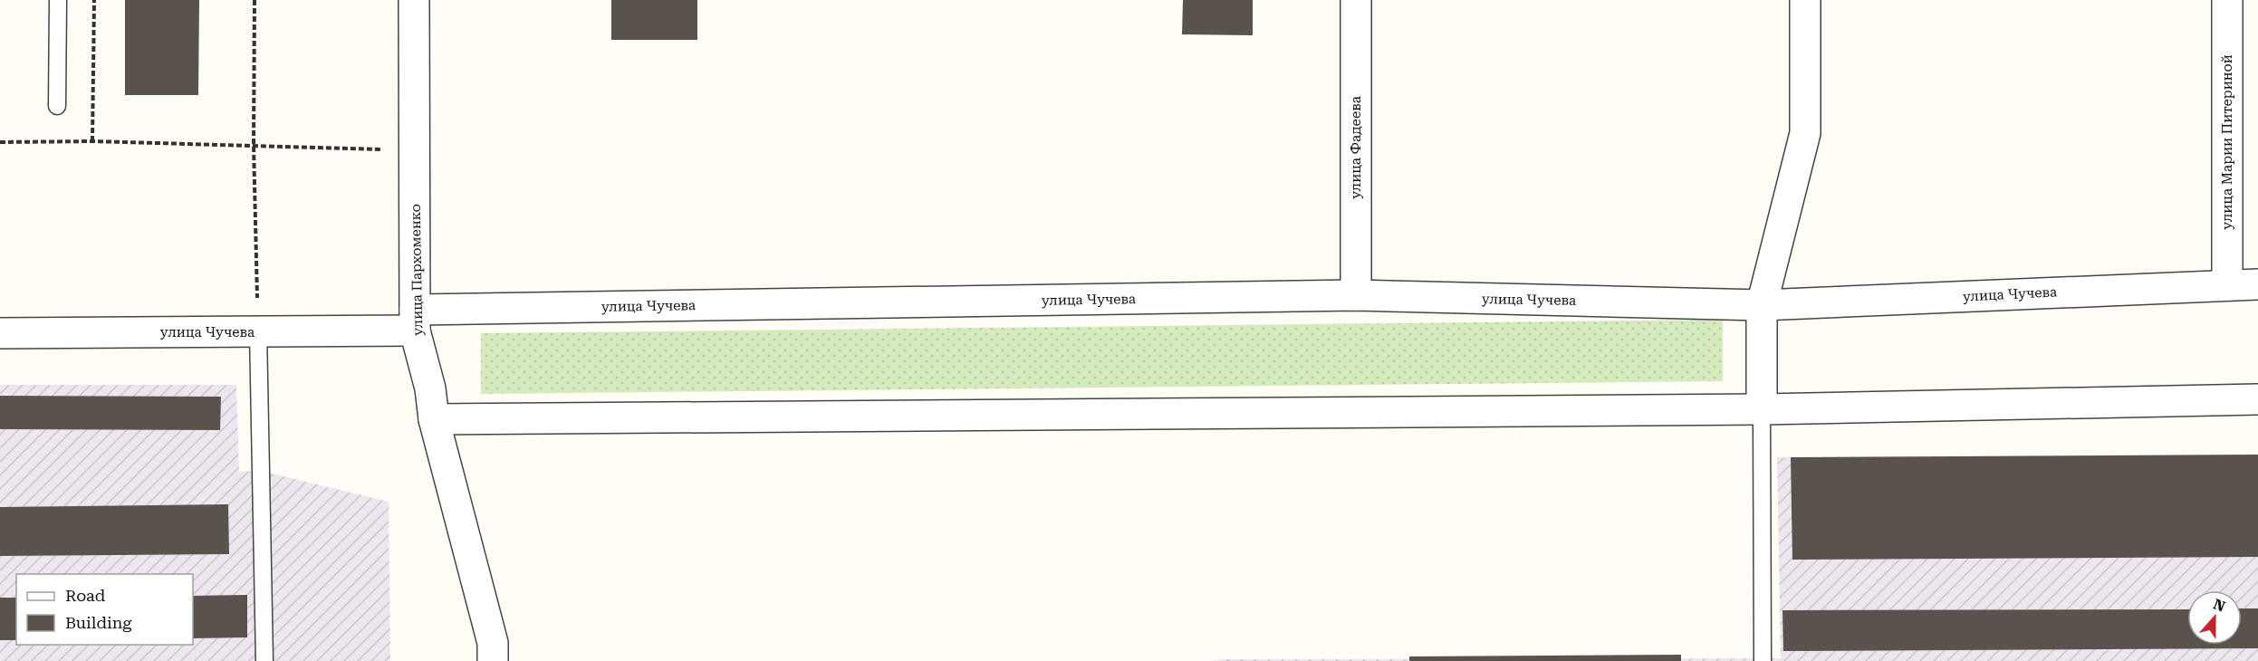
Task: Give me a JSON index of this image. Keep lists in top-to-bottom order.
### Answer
{
  "streets": {
    "street": [
      "улица Марии Питериной",
      "улица Фадеева",
      "улица Пархоменко",
      "улица Чучева"
    ]
  },
  "crossings": [
    ["улица Марии Питериной", "улица Чучева"],
    ["улица Фадеева", "улица Чучева"],
    ["улица Пархоменко", "улица Чучева"]
  ],
  "legend": ["Road", "Building"],
  "north": "top"
}
